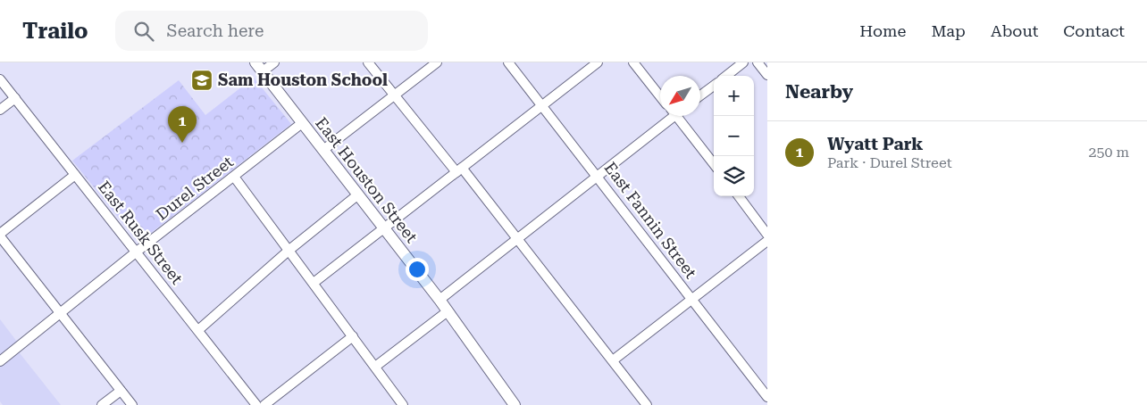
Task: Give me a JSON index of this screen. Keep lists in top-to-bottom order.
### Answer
{
  "streets": {
    "main road": ["East Houston Street"],
    "street": ["Durel Street", "East Fannin Street", "East Rusk Street"]
  },
  "crossings": [
    ["East Houston Street", "Durel Street"],
    ["Durel Street", "East Rusk Street"]
  ],
  "places": {
    "school or university": ["Sam Houston School"]
  },
  "north": "bottom left",
  "page": {
    "header": "Trailo",
    "search": "Search here",
    "nav": [
      "Home",
      "Map",
      "About",
      "Contact"
    ],
    "heading": "Nearby",
    "map_buttons": ["+", "−"],
    "pins": "1",
    "list": [
      {
        "mark": "1",
        "name": "Wyatt Park",
        "note": "Park · Durel Street",
        "value": "250 m"
      }
    ]
  }
}
